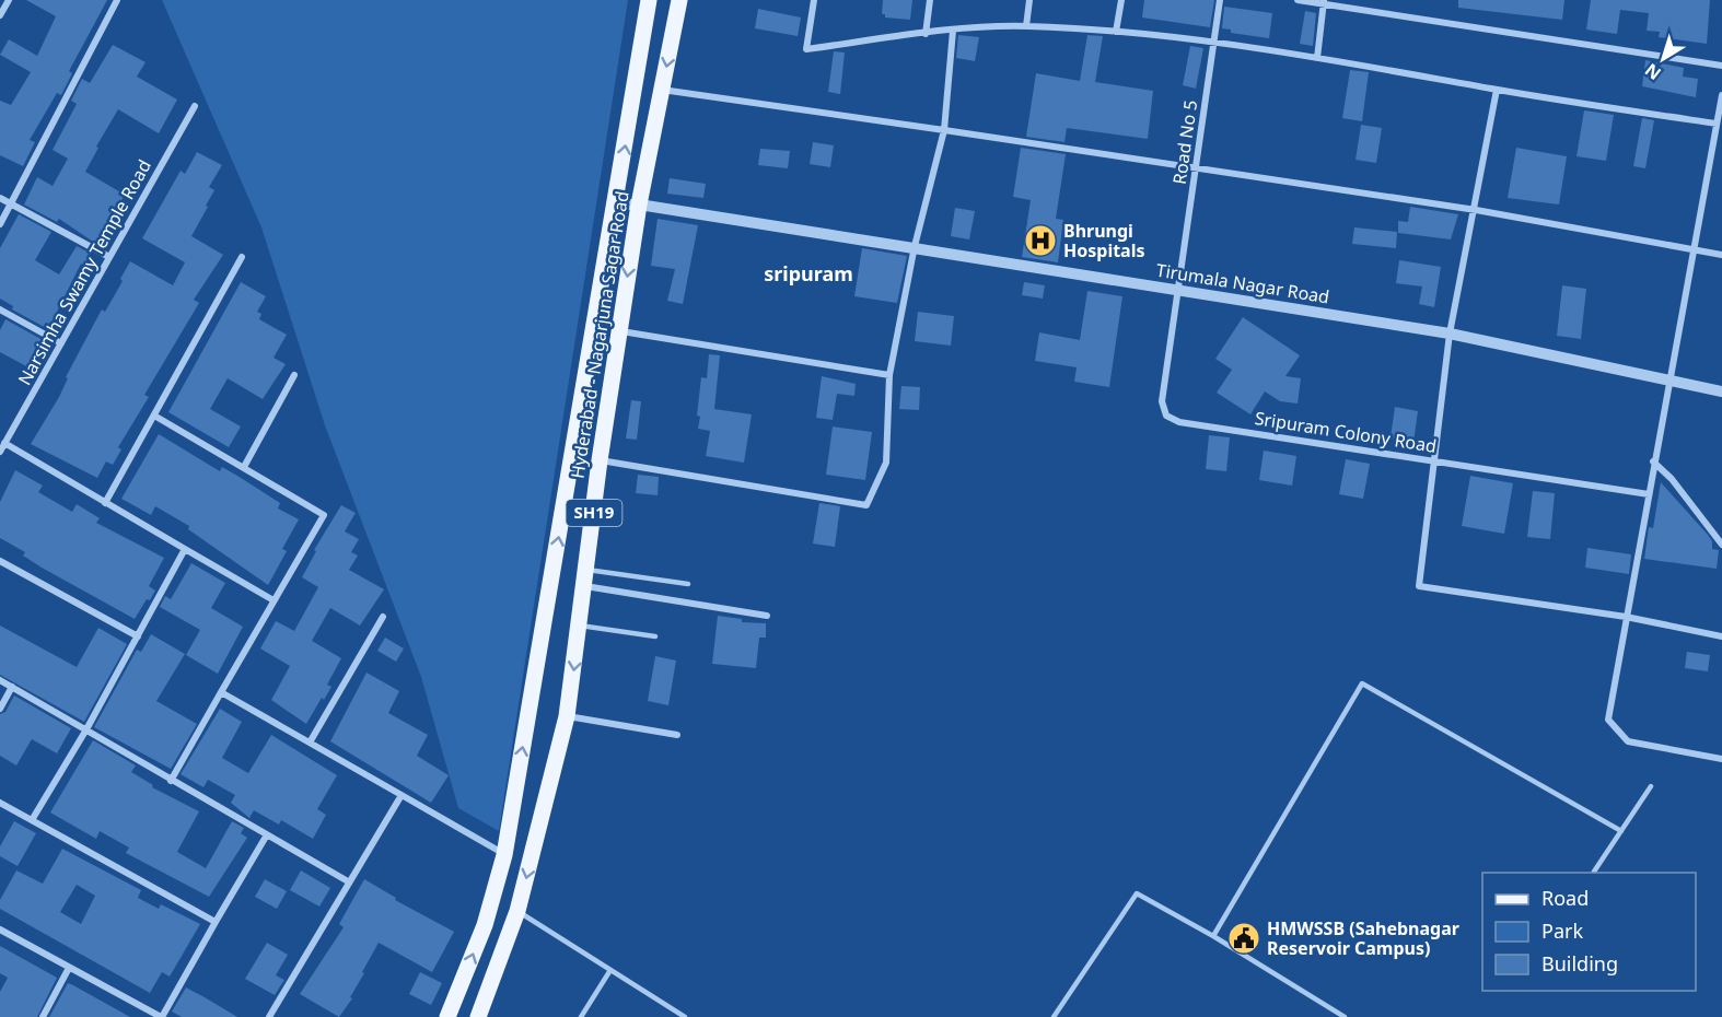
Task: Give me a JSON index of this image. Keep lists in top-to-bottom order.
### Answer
{
  "streets": {
    "main road": ["Hyderabad - Nagarjuna Sagar Road", "SH19"],
    "street": [
      "Road No 5",
      "Narsimha Swamy Temple Road",
      "Tirumala Nagar Road",
      "Sripuram Colony Road"
    ]
  },
  "crossings": [
    ["Road No 5", "Tirumala Nagar Road"],
    ["Road No 5", "Sripuram Colony Road"],
    ["Tirumala Nagar Road", "Hyderabad - Nagarjuna Sagar Road"],
    ["Tirumala Nagar Road", "Sripuram Colony Road"]
  ],
  "districts": ["sripuram"],
  "places": {
    "hospital": ["Bhrungi Hospitals"],
    "public building": ["HMWSSB (Sahebnagar Reservoir Campus)"]
  },
  "legend": ["Road", "Park", "Building"],
  "north": "bottom left"
}
